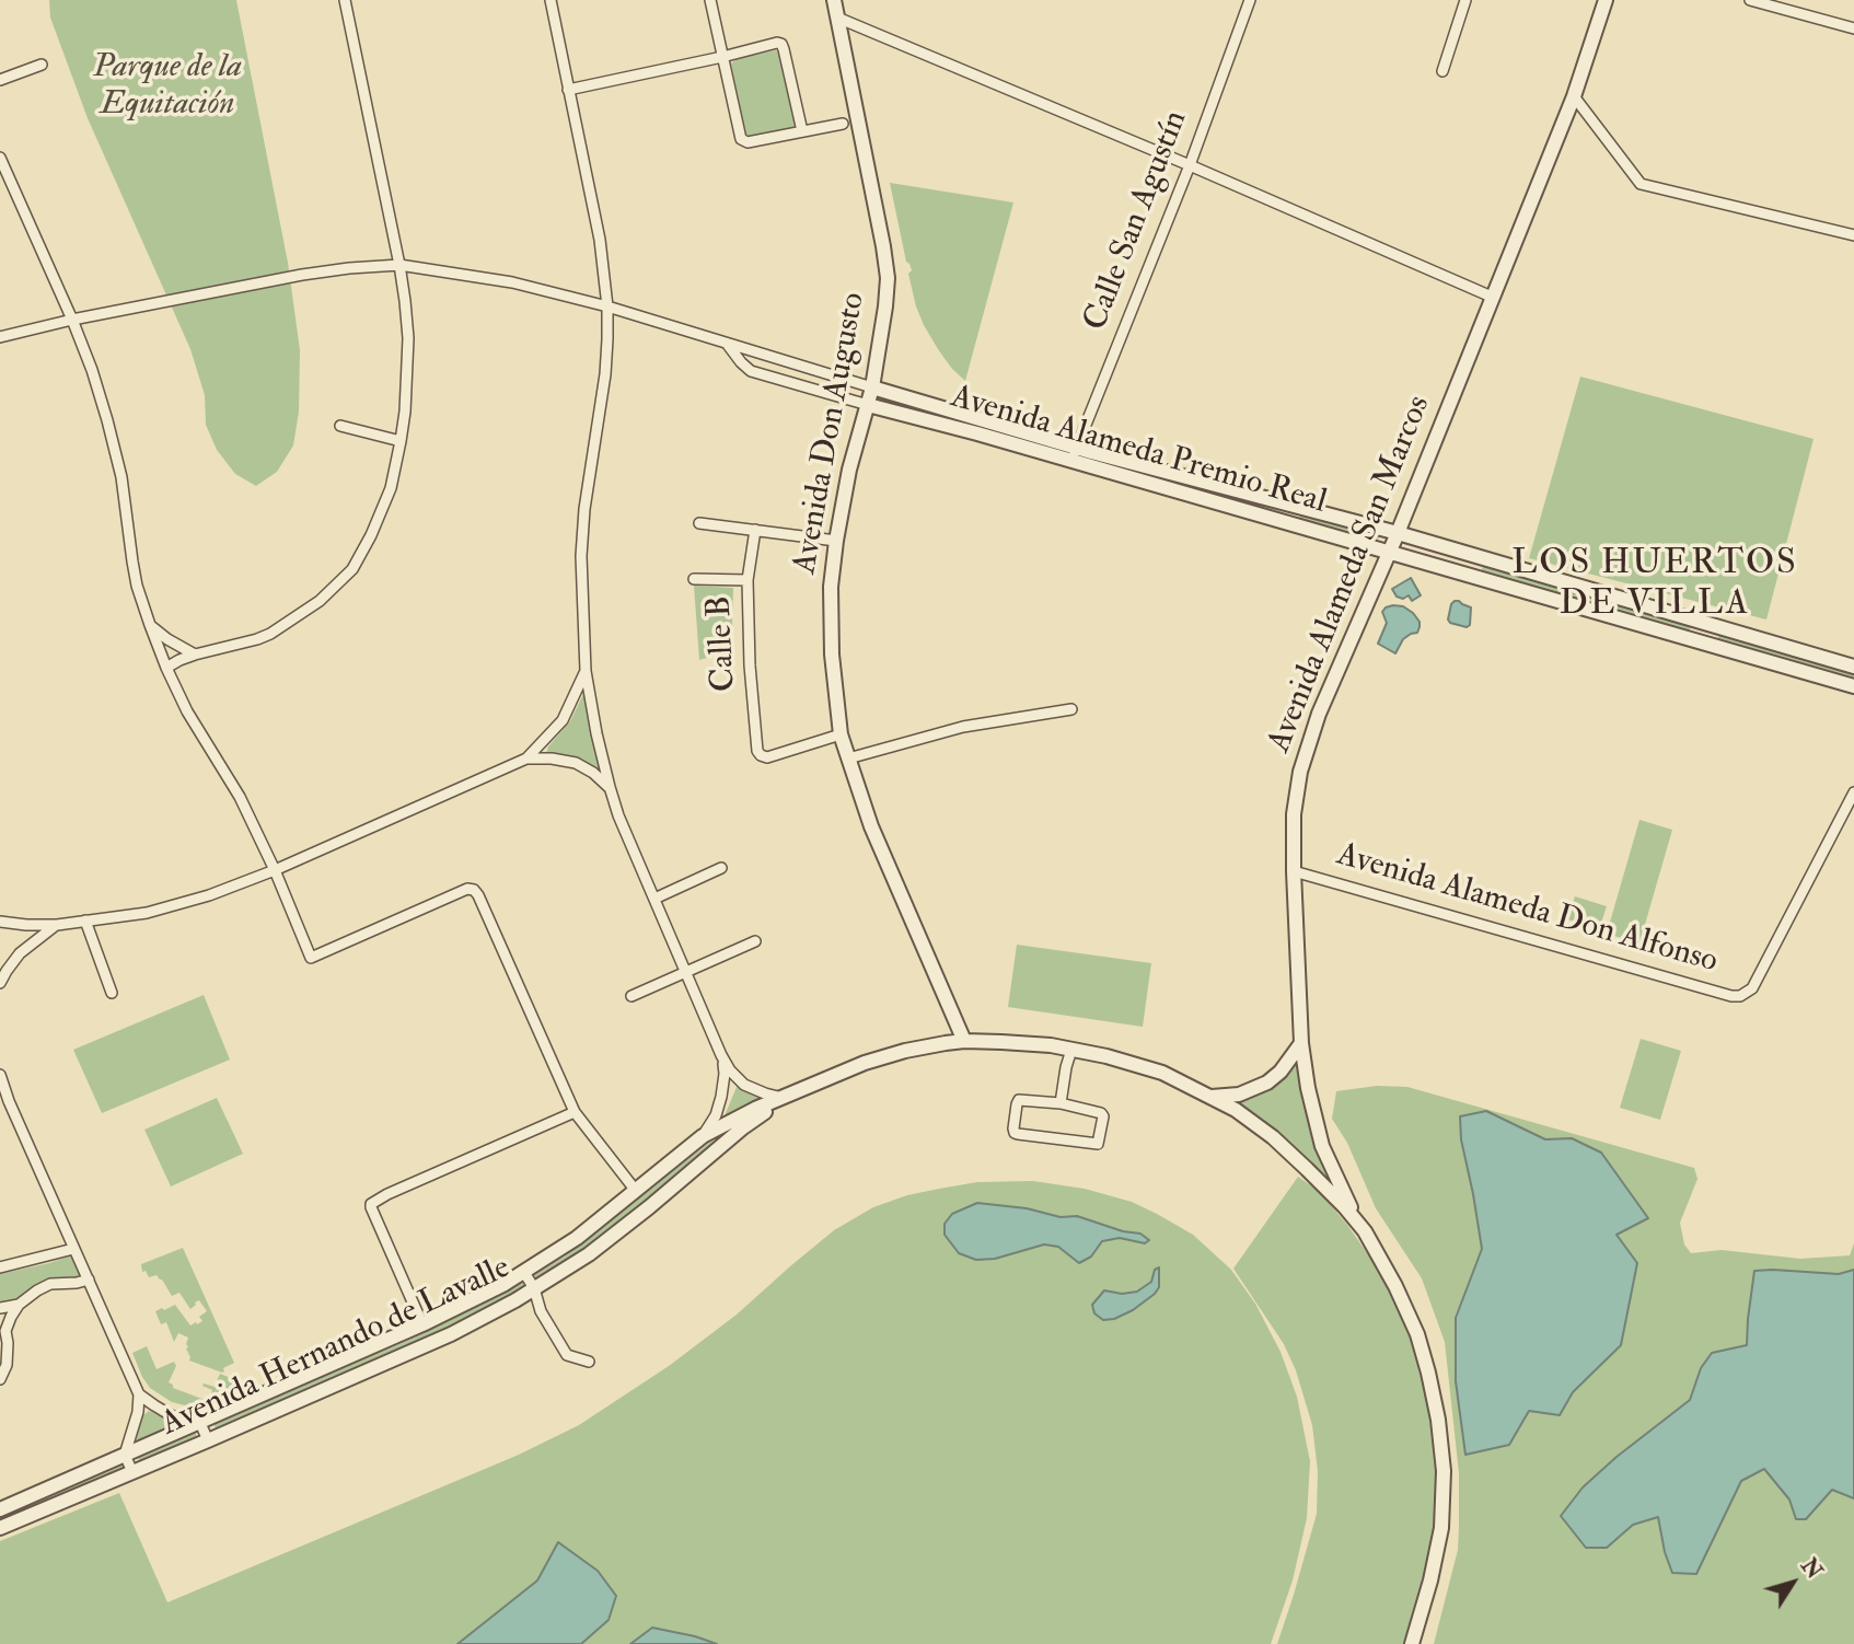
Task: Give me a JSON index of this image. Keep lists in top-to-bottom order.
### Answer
{
  "streets": {
    "street": [
      "Calle San Agustín",
      "Avenida Don Augusto",
      "Avenida Alameda Premio Real",
      "Avenida Alameda San Marcos",
      "Calle B",
      "Avenida Alameda Don Alfonso",
      "Avenida Hernando de Lavalle"
    ]
  },
  "crossings": [
    ["Calle San Agustín", "Avenida Alameda Premio Real"],
    ["Avenida Don Augusto", "Avenida Alameda Premio Real"],
    ["Avenida Don Augusto", "Calle B"],
    ["Avenida Don Augusto", "Avenida Hernando de Lavalle"],
    ["Avenida Alameda Premio Real", "Avenida Alameda San Marcos"],
    ["Avenida Alameda San Marcos", "Avenida Alameda Don Alfonso"],
    ["Avenida Alameda San Marcos", "Avenida Hernando de Lavalle"]
  ],
  "districts": ["LOS HUERTOS DE VILLA"],
  "parks": ["Parque de la Equitación"],
  "north": "top right"
}
